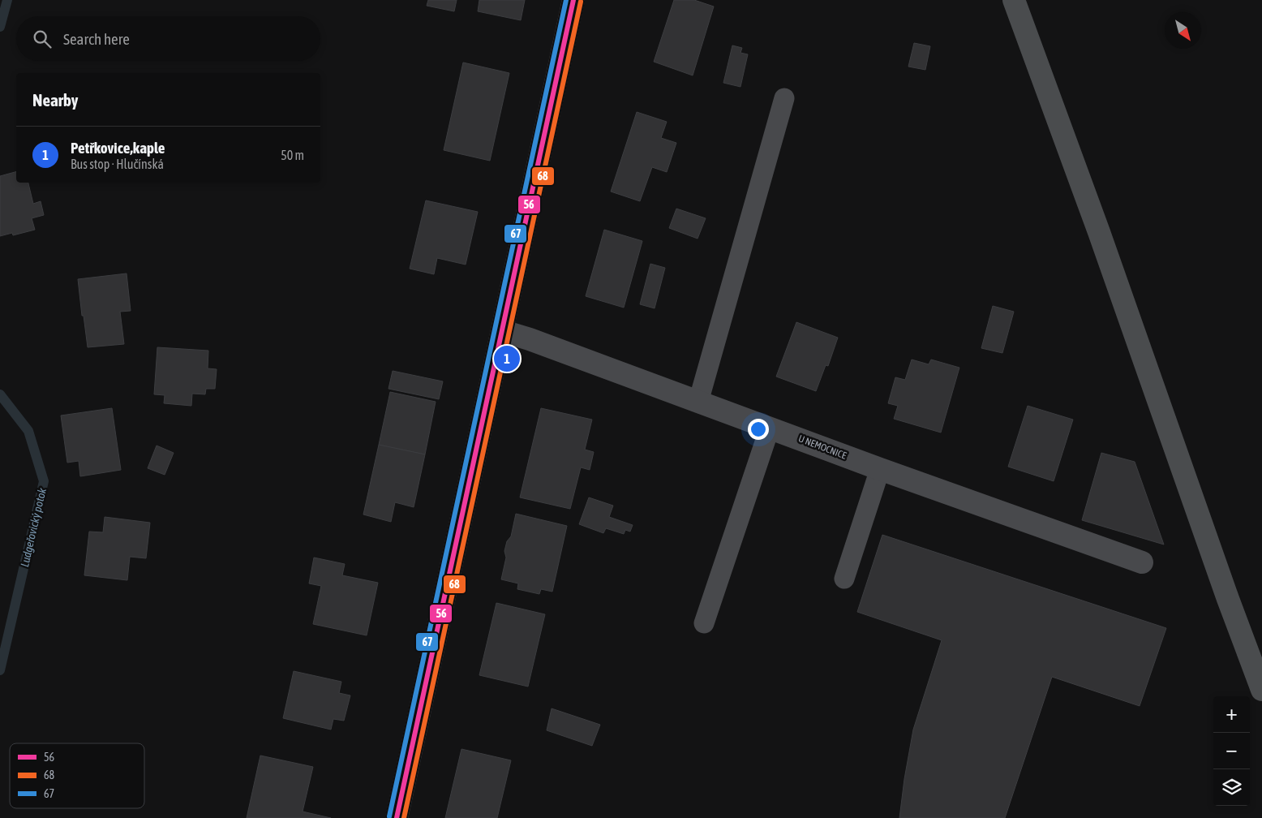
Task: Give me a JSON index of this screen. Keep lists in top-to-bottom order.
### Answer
{
  "streets": {
    "street": ["U NEMOCNICE"]
  },
  "water": ["Ludgeřovický potok"],
  "lines": ["transit line 56", "transit line 67", "transit line 68"],
  "legend": ["56", "68", "67"],
  "north": "bottom right",
  "page": {
    "search": "Search here",
    "heading": "Nearby",
    "list": [
      {
        "mark": "1",
        "name": "Petřkovice,kaple",
        "note": "Bus stop · Hlučínská",
        "value": "50 m"
      }
    ],
    "pins": "1",
    "map_buttons": ["+", "−"]
  }
}
